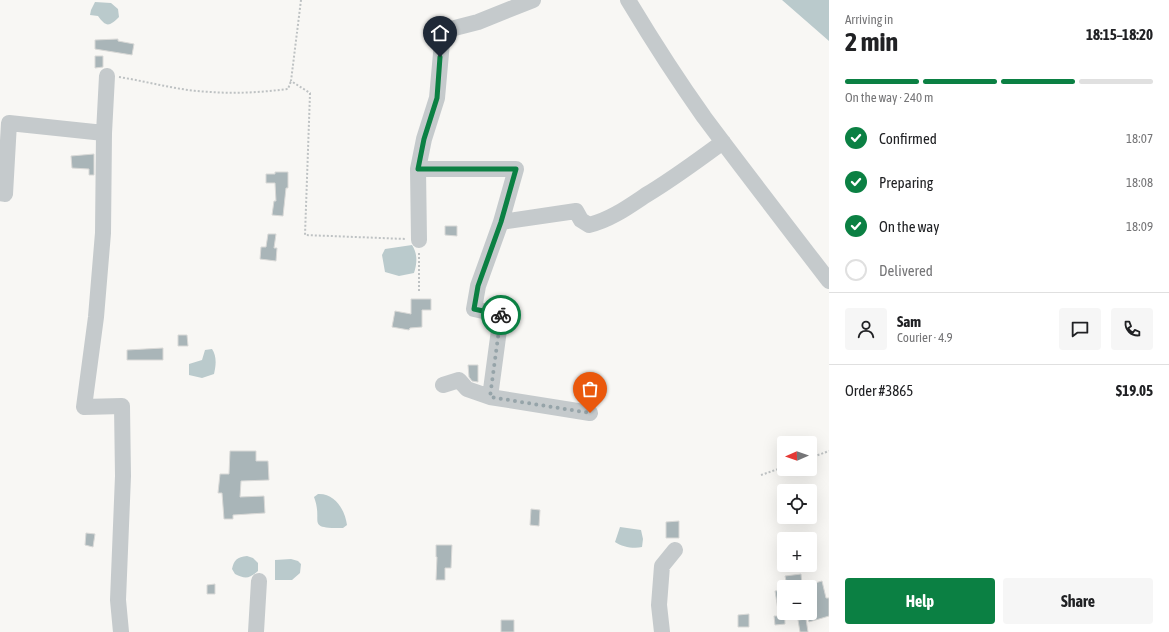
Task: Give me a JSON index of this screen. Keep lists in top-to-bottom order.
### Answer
{
  "north": "left",
  "page": {
    "heading": ["2 min", "Arriving in", "18:15–18:20"],
    "panel": [
      "Sam",
      "Courier · 4.9",
      "Order #3865",
      "$19.05"
    ],
    "bar": "On the way · 240 m",
    "list": [
      ["Confirmed", "18:07"],
      ["Preparing", "18:08"],
      ["On the way", "18:09"],
      "Delivered"
    ],
    "map_buttons": ["+", "−"],
    "buttons": ["Help", "Share"]
  }
}
